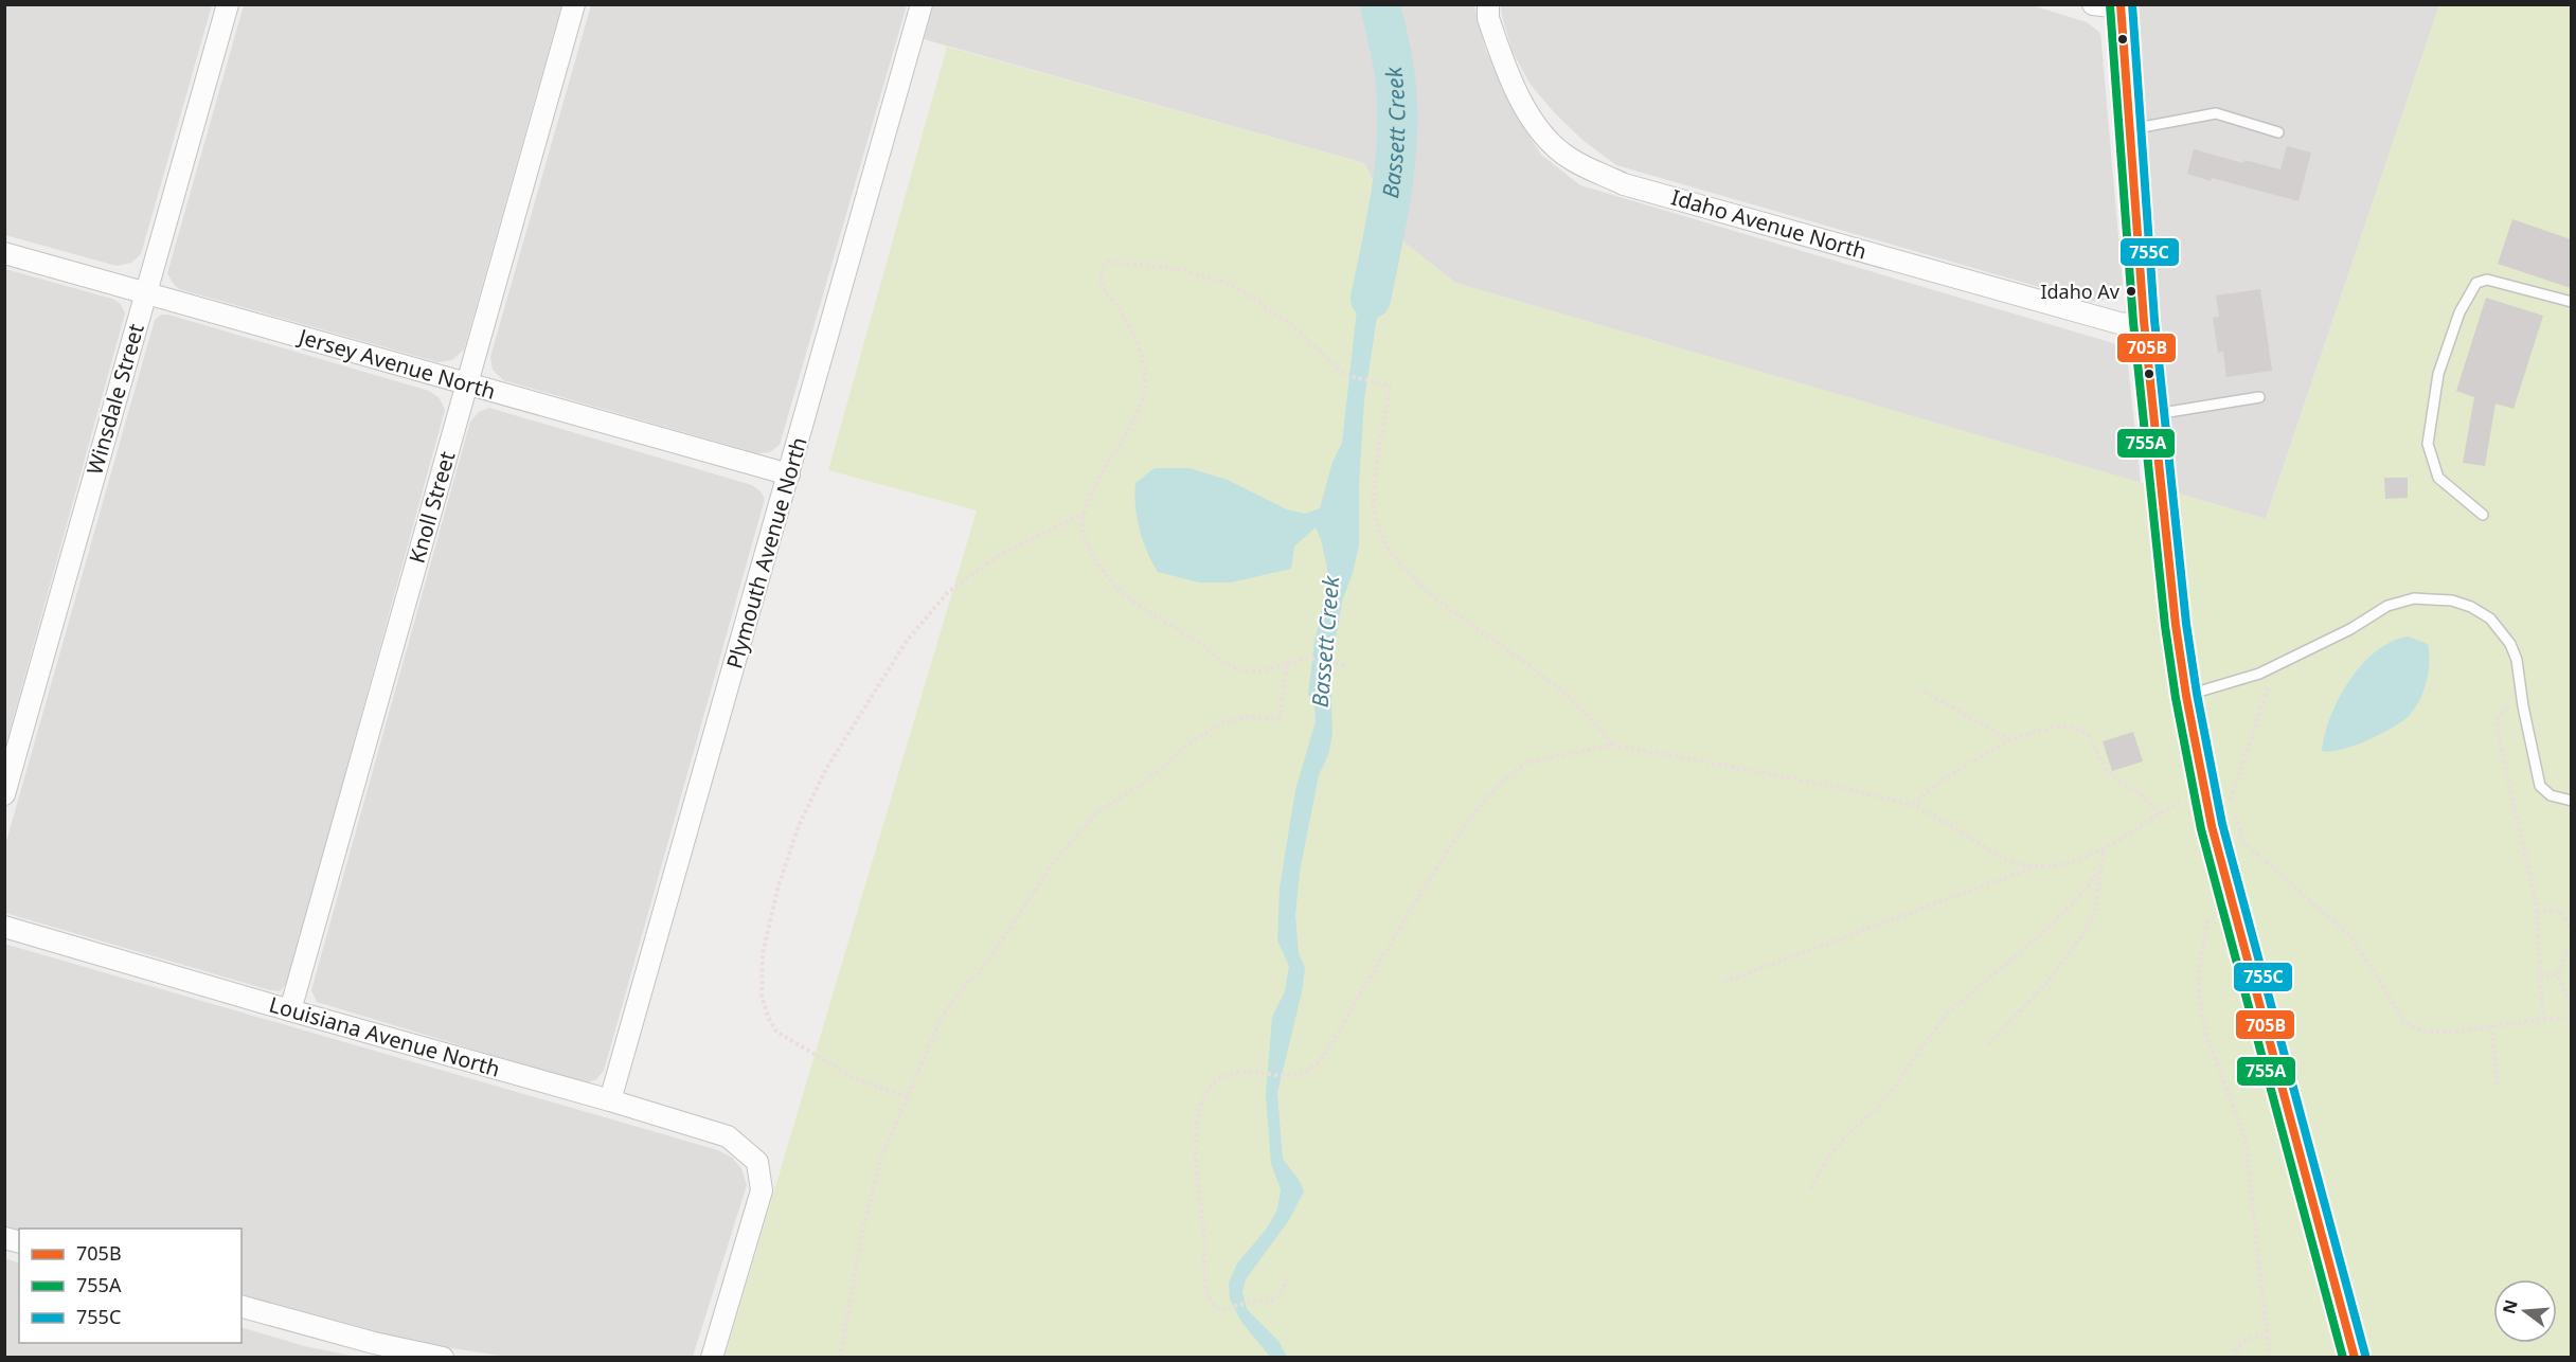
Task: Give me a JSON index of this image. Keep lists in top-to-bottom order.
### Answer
{
  "streets": {
    "street": [
      "Idaho Avenue North",
      "Jersey Avenue North",
      "Winsdale Street",
      "Knoll Street",
      "Plymouth Avenue North",
      "Louisiana Avenue North"
    ]
  },
  "crossings": [
    ["Jersey Avenue North", "Winsdale Street"],
    ["Jersey Avenue North", "Knoll Street"],
    ["Jersey Avenue North", "Plymouth Avenue North"],
    ["Knoll Street", "Louisiana Avenue North"],
    ["Plymouth Avenue North", "Louisiana Avenue North"]
  ],
  "water": ["Bassett Creek"],
  "places": ["Idaho Av"],
  "lines": ["transit line 705B", "transit line 755C", "transit line 755A"],
  "legend": ["705B", "755A", "755C"],
  "north": "left"
}
